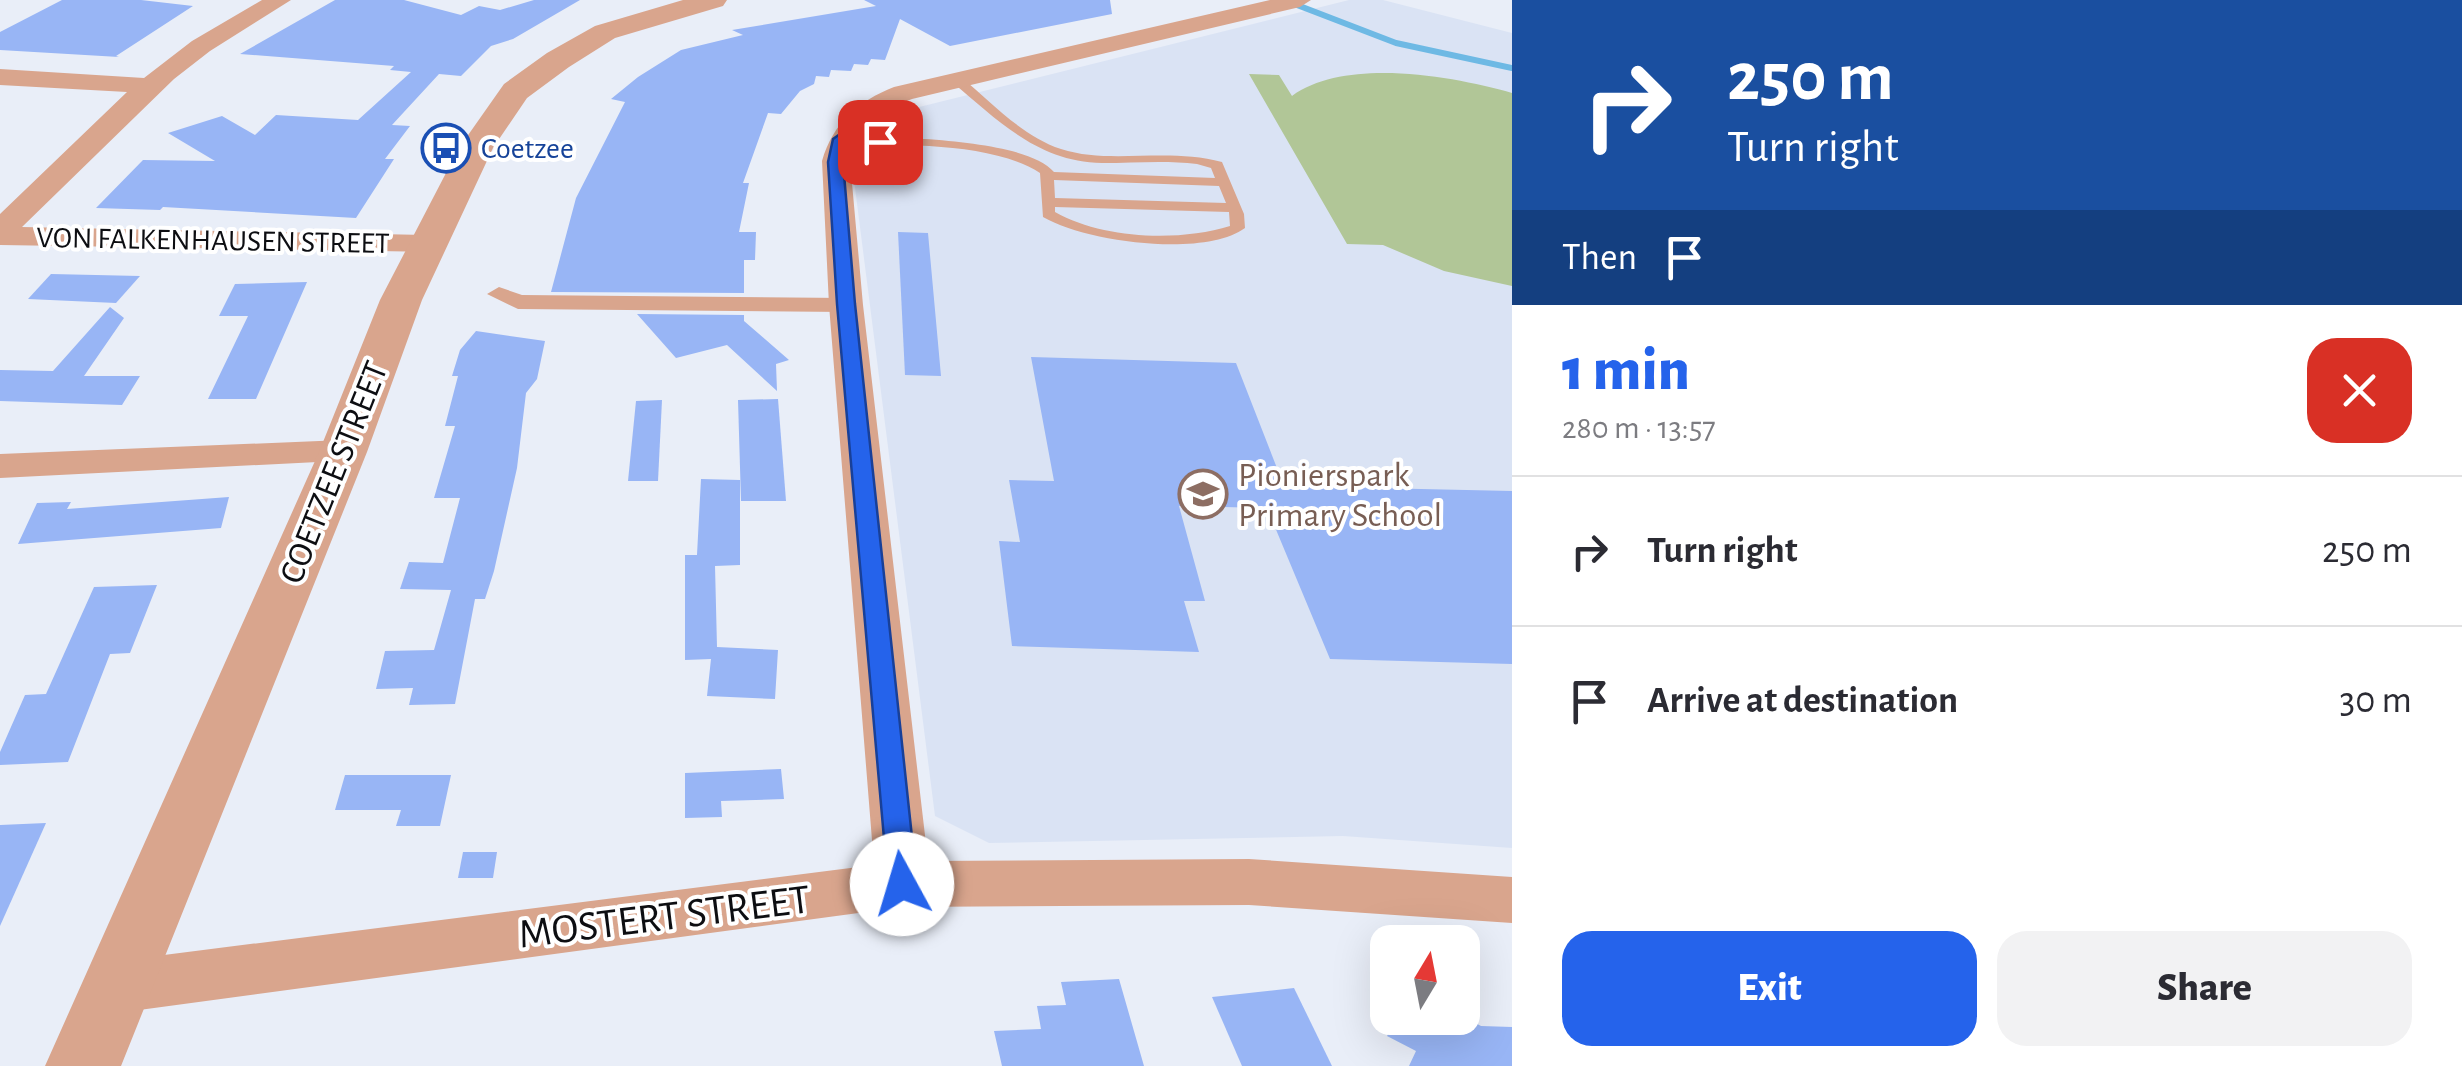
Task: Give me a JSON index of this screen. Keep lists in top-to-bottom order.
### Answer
{
  "streets": {
    "street": ["VON FALKENHAUSEN STREET", "COETZEE STREET", "MOSTERT STREET"]
  },
  "crossings": [
    ["VON FALKENHAUSEN STREET", "COETZEE STREET"],
    ["COETZEE STREET", "MOSTERT STREET"]
  ],
  "places": {
    "bus stop": ["Coetzee"],
    "school or university": ["Pionierspark Primary School"]
  },
  "north": "top",
  "page": {
    "turn": ["250 m", "Turn right"],
    "then": "Then",
    "heading": ["1 min", "280 m · 13:57"],
    "list": [
      {
        "name": "Turn right",
        "value": "250 m"
      },
      {
        "name": "Arrive at destination",
        "value": "30 m"
      }
    ],
    "buttons": ["Exit", "Share"]
  }
}
